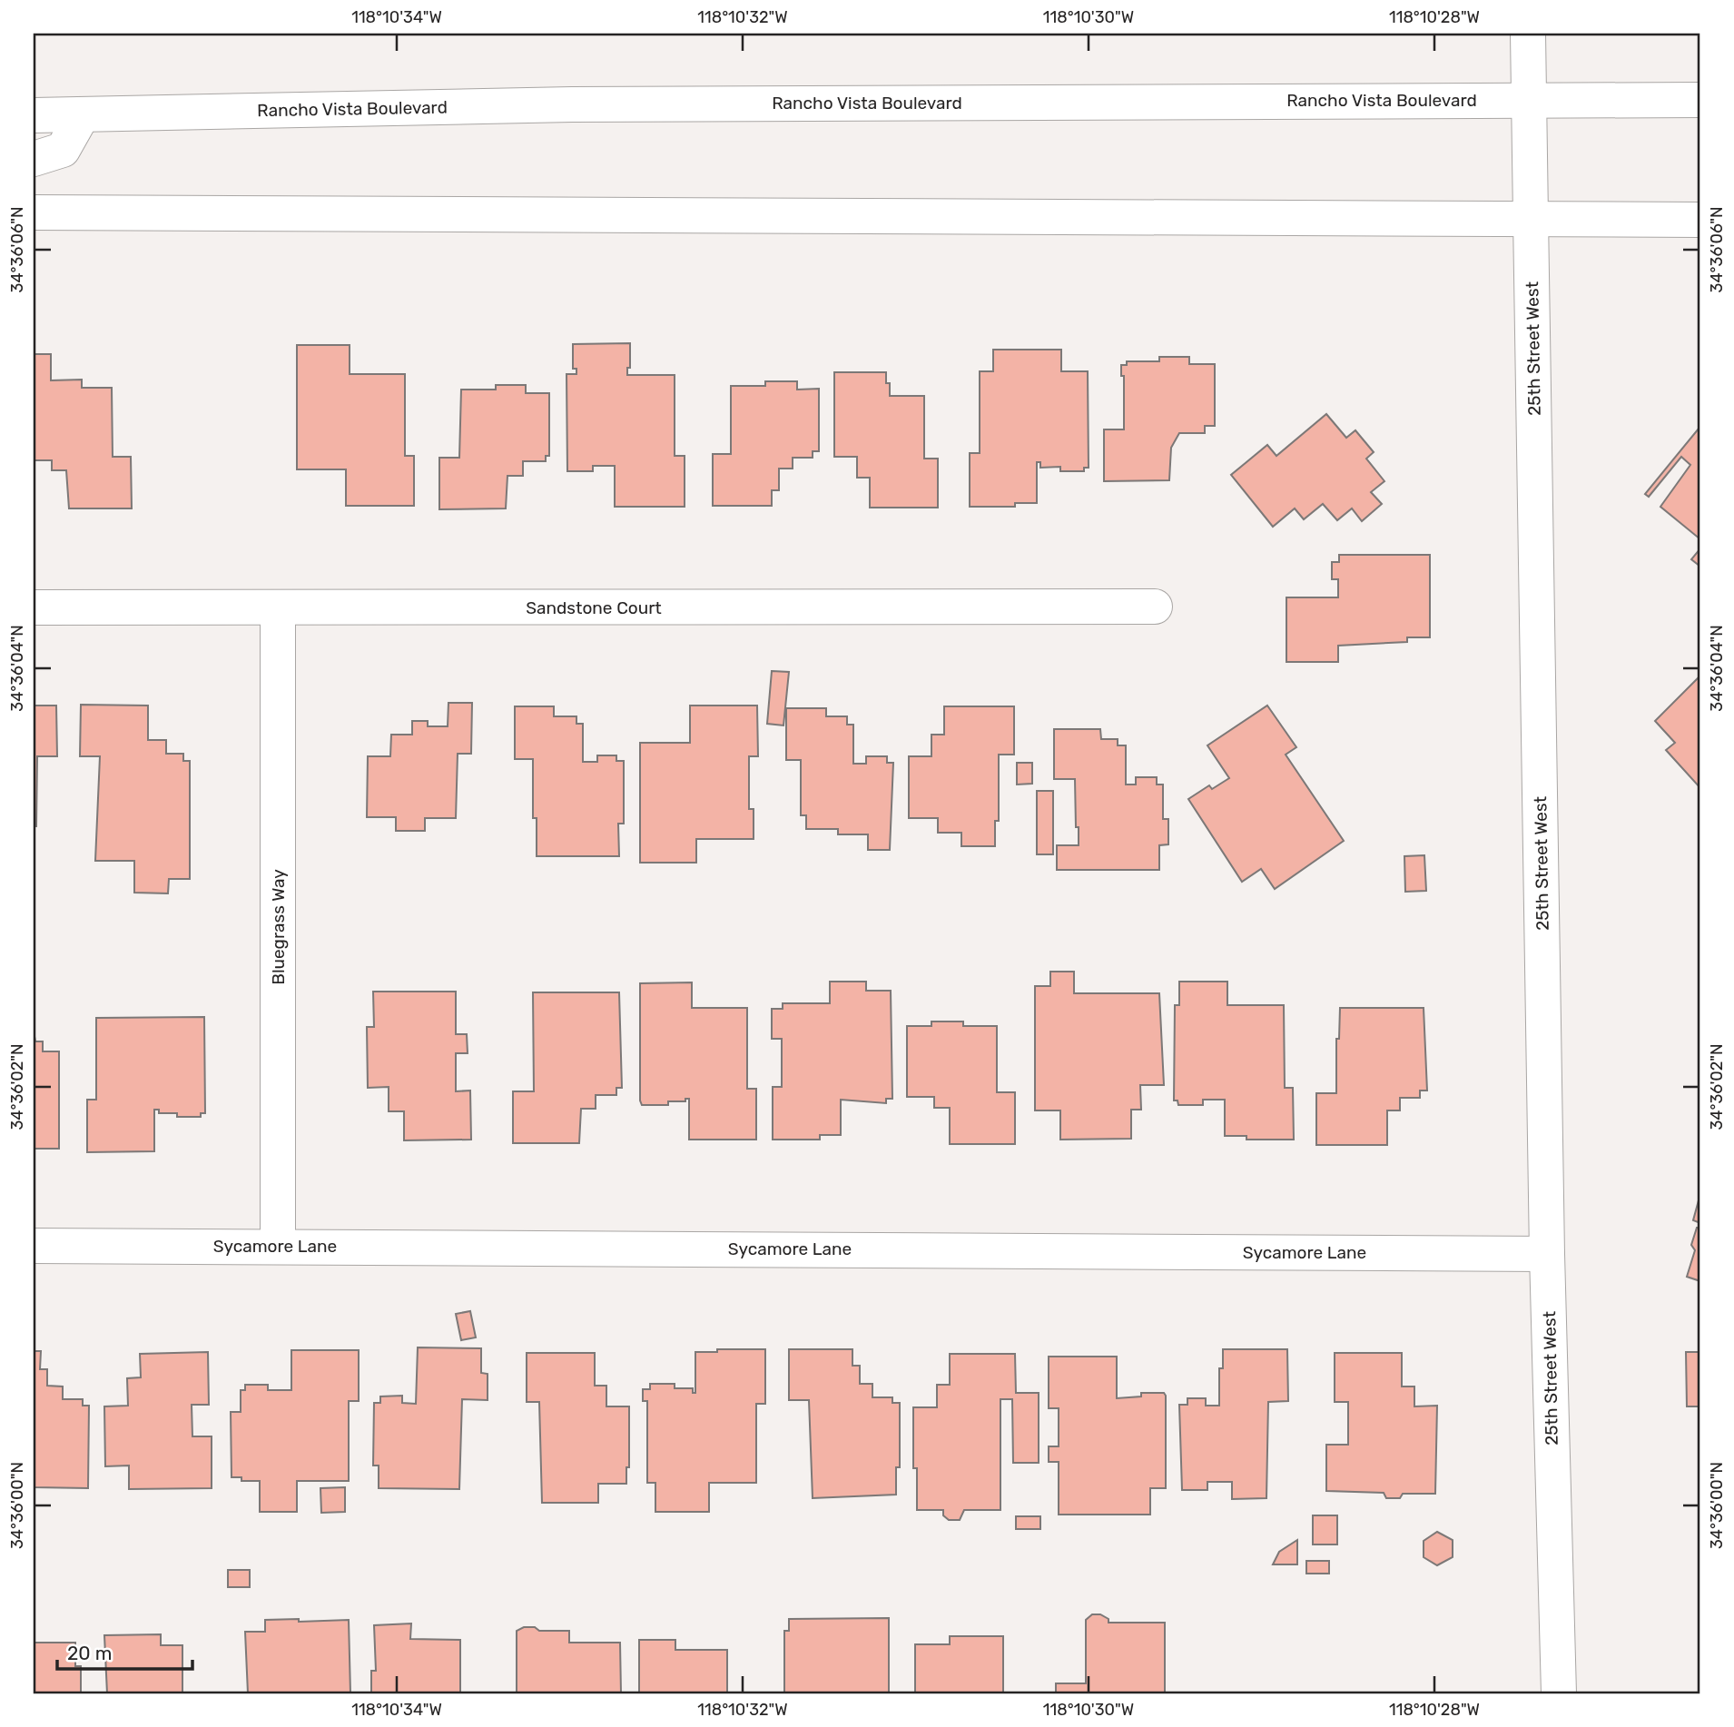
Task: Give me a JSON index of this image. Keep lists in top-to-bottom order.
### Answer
{
  "streets": {
    "main road": [
      "Rancho Vista Boulevard",
      "25th Street West",
      "Sandstone Court",
      "Bluegrass Way",
      "Sycamore Lane"
    ]
  },
  "crossings": [
    ["Rancho Vista Boulevard", "25th Street West"],
    ["25th Street West", "Sycamore Lane"],
    ["Sandstone Court", "Bluegrass Way"],
    ["Bluegrass Way", "Sycamore Lane"]
  ],
  "scale_bar": "20 m",
  "coordinates": [
    "118°10'34\"W",
    "118°10'32\"W",
    "118°10'30\"W",
    "118°10'28\"W",
    "34°36'06\"N",
    "34°36'04\"N",
    "34°36'02\"N",
    "34°36'00\"N"
  ]
}
